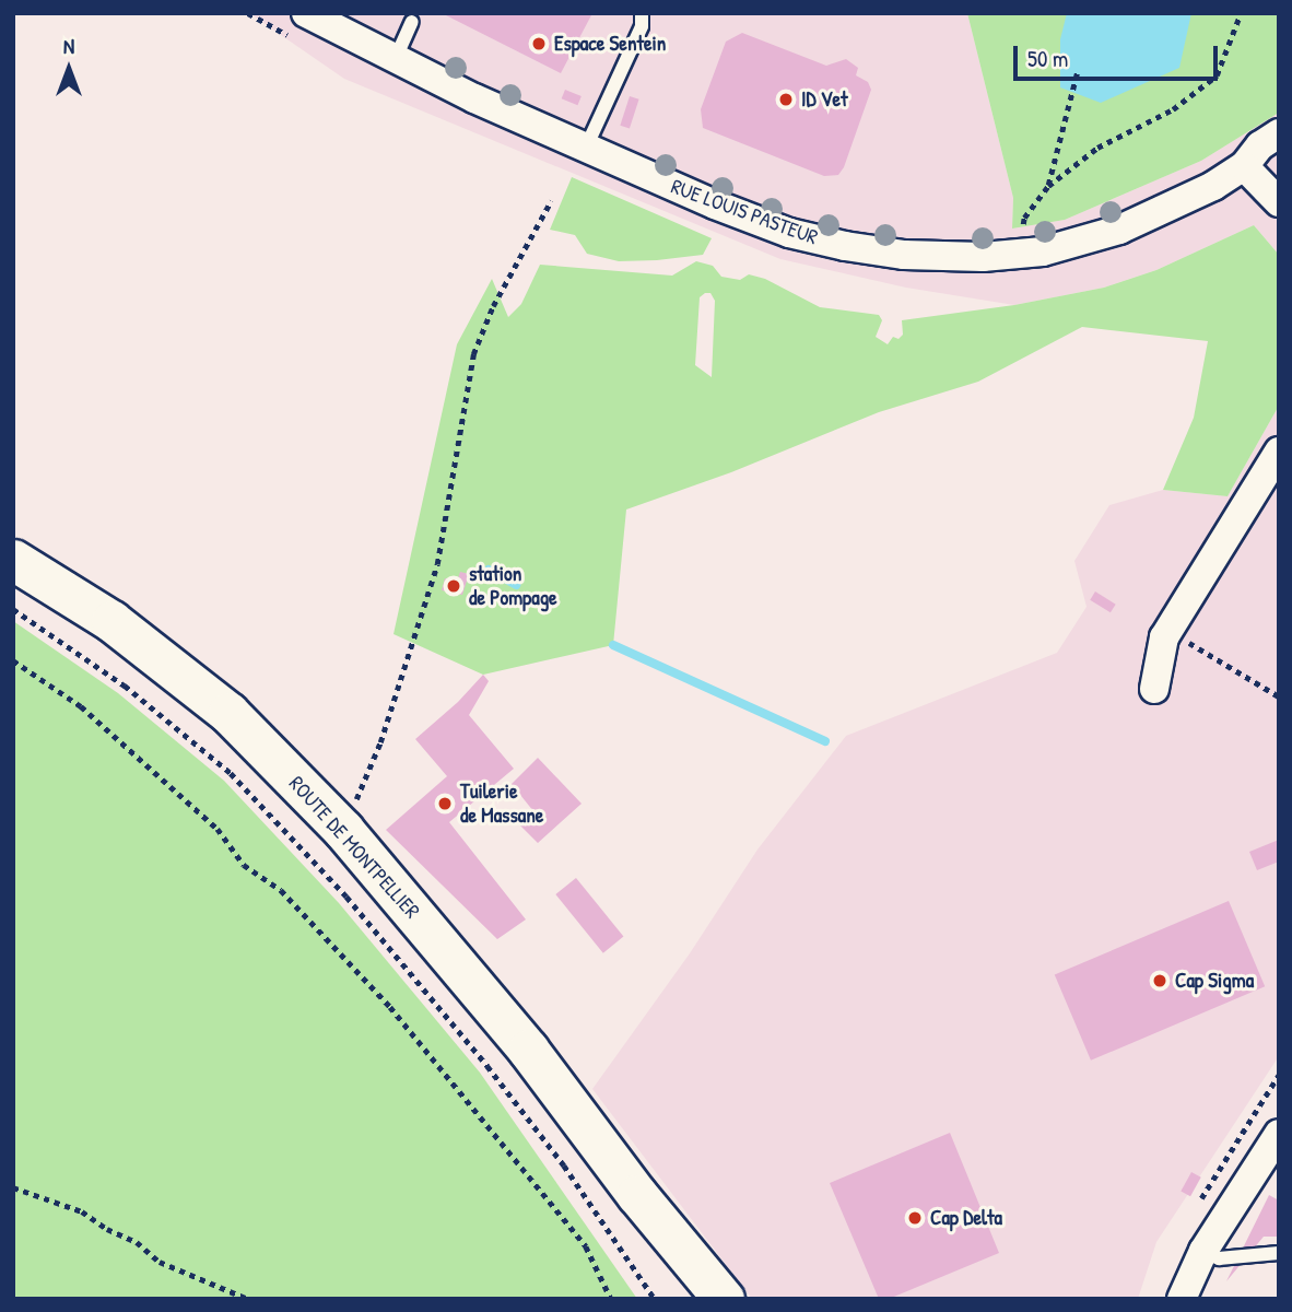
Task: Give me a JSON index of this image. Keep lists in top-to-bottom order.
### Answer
{
  "streets": {
    "main road": ["ROUTE DE MONTPELLIER"],
    "street": ["RUE LOUIS PASTEUR"]
  },
  "places": [
    "Espace Sentein",
    "ID Vet",
    "station de Pompage",
    "Tuilerie de Massane",
    "Cap Sigma",
    "Cap Delta"
  ],
  "scale_bar": "50 m",
  "north": "top"
}
